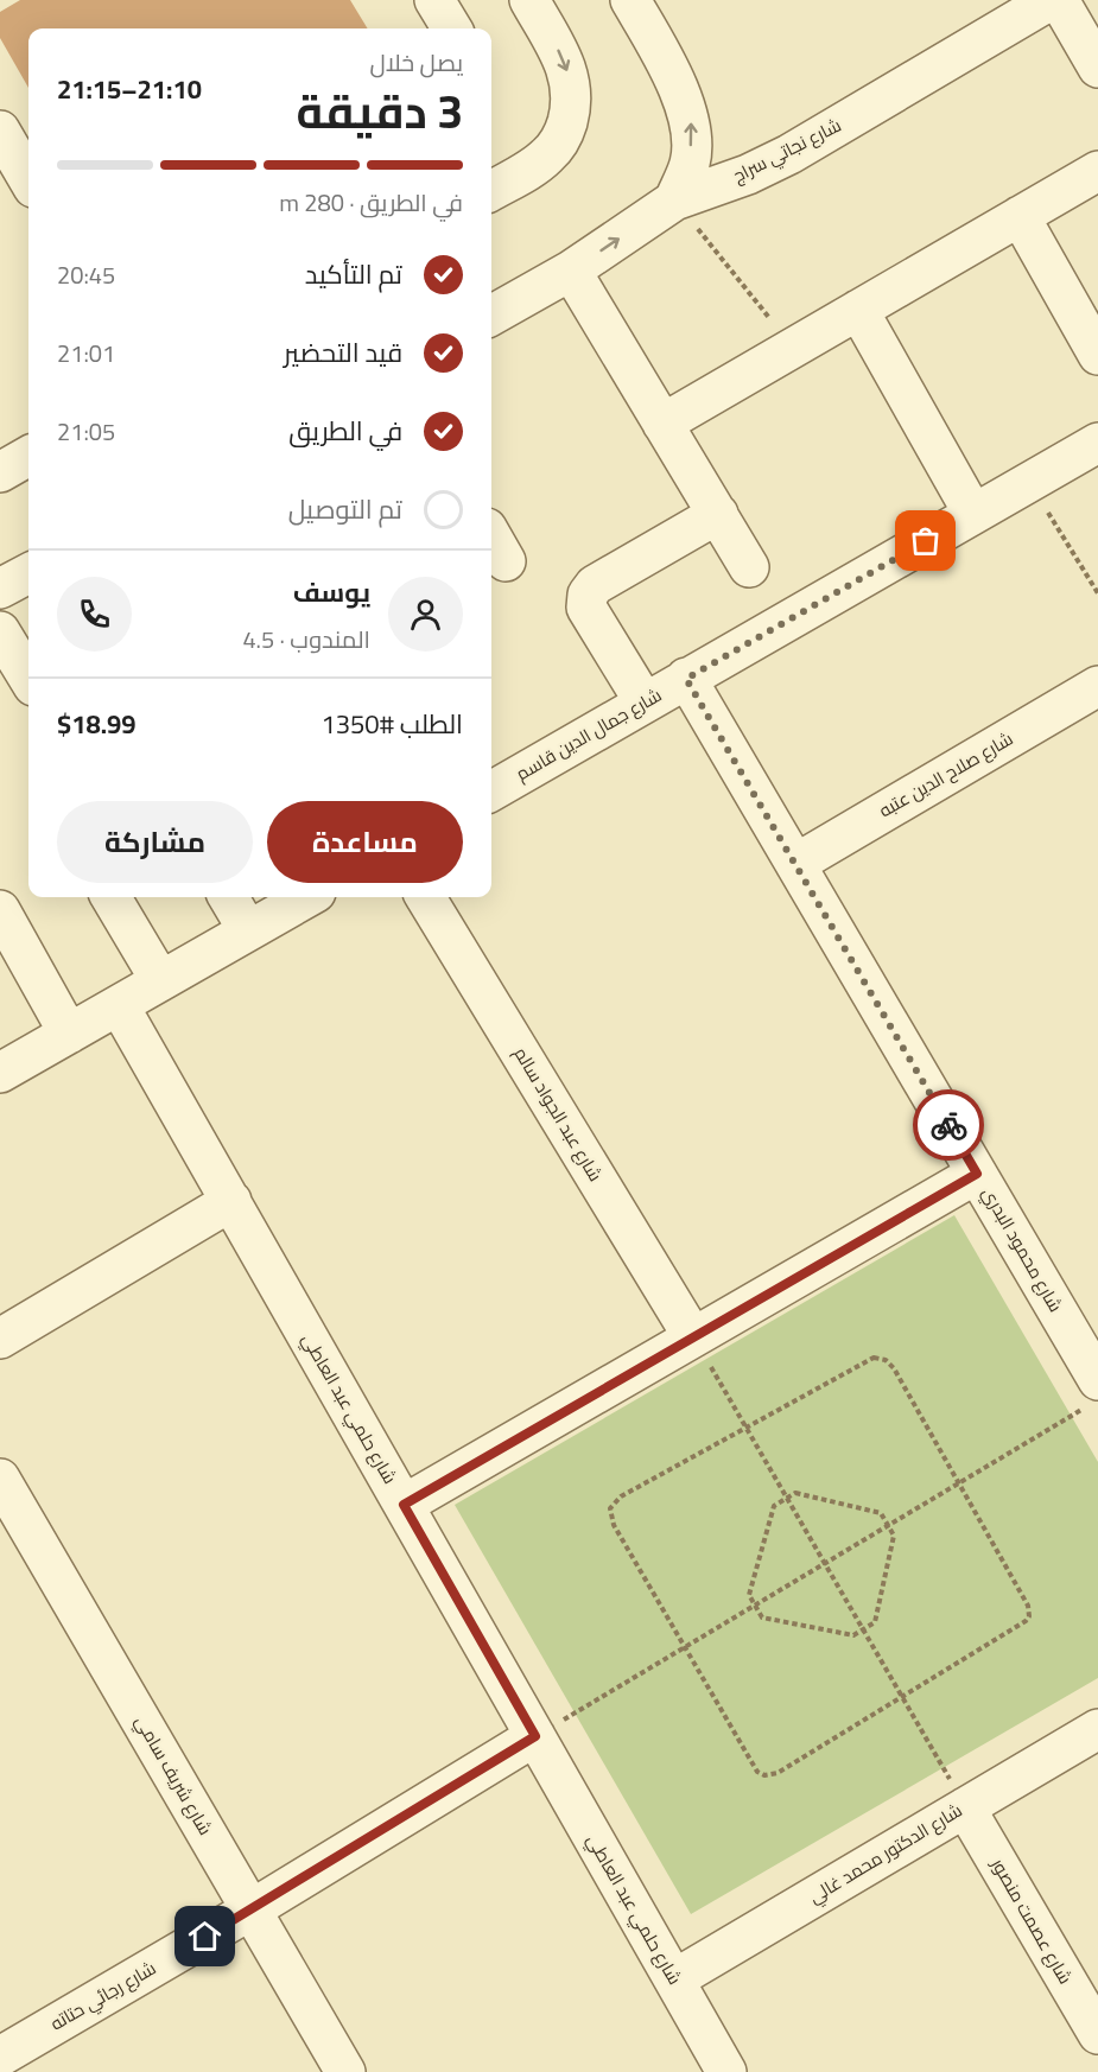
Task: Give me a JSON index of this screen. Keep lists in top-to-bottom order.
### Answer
{
  "streets": {
    "street": [
      "شارع نجاتي سراج",
      "شارع جمال الدين قاسم",
      "شارع صلاح الدين عتبه",
      "شارع عبد الجواد سالم",
      "شارع محمود البدري",
      "شارع حلمي عبد العاطي",
      "شارع شريف سامي",
      "شارع الدكتور محمد غالي",
      "شارع عصمت منصور",
      "شارع رجائي حتاته"
    ]
  },
  "crossings": [
    ["شارع جمال الدين قاسم", "شارع محمود البدري"],
    ["شارع صلاح الدين عتبه", "شارع محمود البدري"],
    ["شارع حلمي عبد العاطي", "شارع الدكتور محمد غالي"],
    ["شارع حلمي عبد العاطي", "شارع رجائي حتاته"],
    ["شارع شريف سامي", "شارع رجائي حتاته"],
    ["شارع الدكتور محمد غالي", "شارع عصمت منصور"]
  ],
  "page": {
    "heading": ["3 دقيقة", "يصل خلال", "21:10–21:15"],
    "panel": [
      "يوسف",
      "المندوب · 4.5",
      "الطلب #1350",
      "$18.99"
    ],
    "bar": "في الطريق · 280 m",
    "list": [
      ["تم التأكيد", "20:45"],
      ["قيد التحضير", "21:01"],
      ["في الطريق", "21:05"],
      "تم التوصيل"
    ],
    "buttons": ["مساعدة", "مشاركة"]
  }
}
